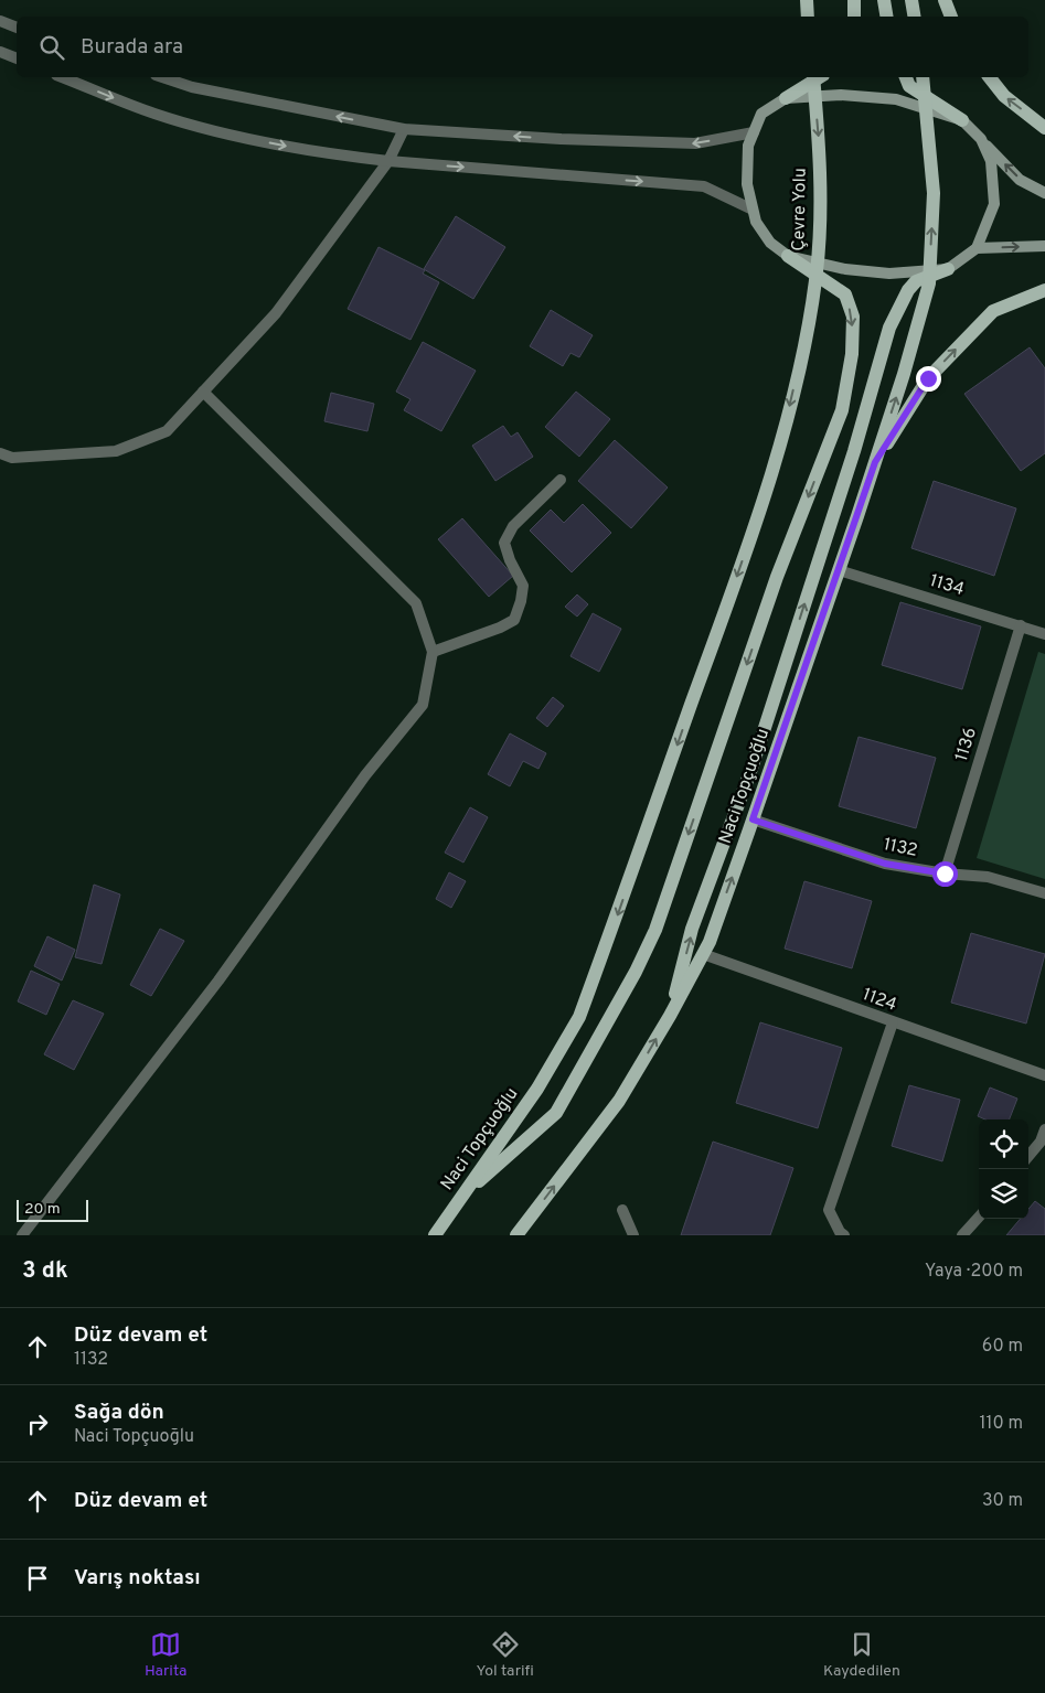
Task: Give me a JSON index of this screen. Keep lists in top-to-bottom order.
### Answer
{
  "streets": {
    "main road": ["Çevre Yolu", "Naci Topçuoğlu"],
    "street": [
      "1134",
      "1136",
      "1132",
      "1124"
    ]
  },
  "crossings": [
    ["Çevre Yolu", "Naci Topçuoğlu"],
    ["1134", "1136"],
    ["1134", "Naci Topçuoğlu"],
    ["1136", "1132"],
    ["Naci Topçuoğlu", "1132"],
    ["Naci Topçuoğlu", "1124"]
  ],
  "scale_bar": "20 m",
  "page": {
    "search": "Burada ara",
    "scale": "20 m",
    "heading": ["3 dk", "Yaya · 200 m"],
    "list": [
      ["Düz devam et", "1132", "60 m"],
      ["Sağa dön", "Naci Topçuoğlu", "110 m"],
      ["Düz devam et", "30 m"],
      "Varış noktası"
    ],
    "nav": ["Harita", "Yol tarifi", "Kaydedilen"]
  }
}
